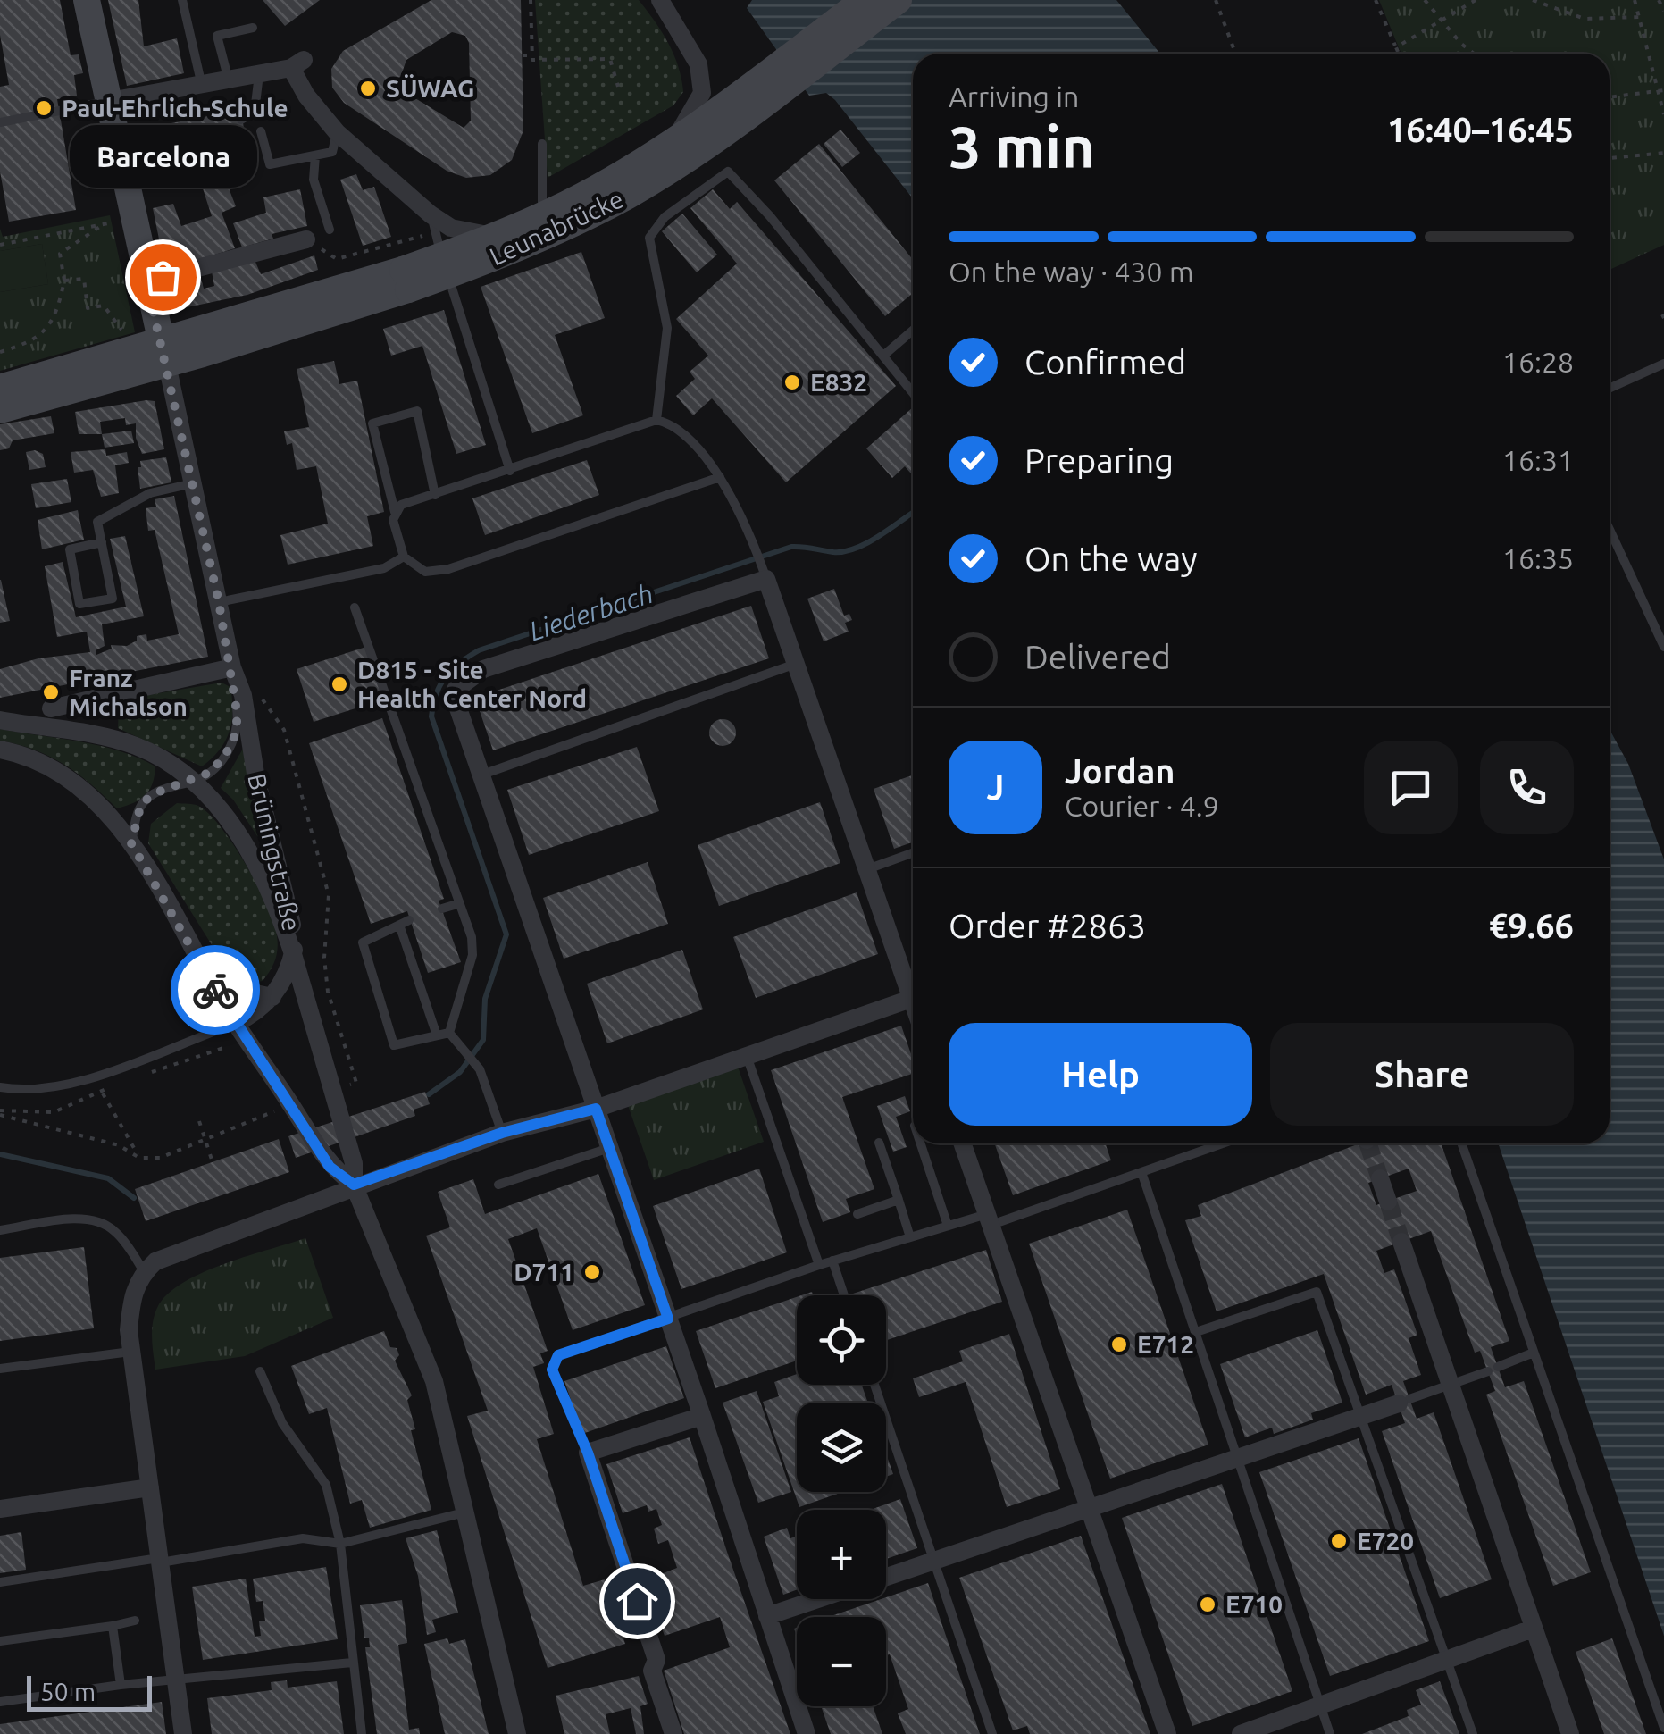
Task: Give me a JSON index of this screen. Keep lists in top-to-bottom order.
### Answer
{
  "streets": {
    "main road": ["Leunabrücke", "Brüningstraße"]
  },
  "crossings": [
    ["Leunabrücke", "Brüningstraße"]
  ],
  "water": ["Liederbach"],
  "places": [
    "SÜWAG",
    "Paul-Ehrlich-Schule",
    "Barcelona",
    "E832",
    "D815 - Site Health Center Nord",
    "Franz Michalson",
    "D711",
    "E712",
    "E720",
    "E710"
  ],
  "scale_bar": "50 m",
  "page": {
    "heading": ["3 min", "Arriving in", "16:40–16:45"],
    "panel": [
      "Jordan",
      "Courier · 4.9",
      "Order #2863",
      "€9.66"
    ],
    "bubble": "Barcelona",
    "bar": "On the way · 430 m",
    "list": [
      ["Confirmed", "16:28"],
      ["Preparing", "16:31"],
      ["On the way", "16:35"],
      "Delivered"
    ],
    "round": "J",
    "buttons": ["Help", "Share"],
    "map_buttons": ["+", "−"],
    "scale": "50 m"
  }
}
